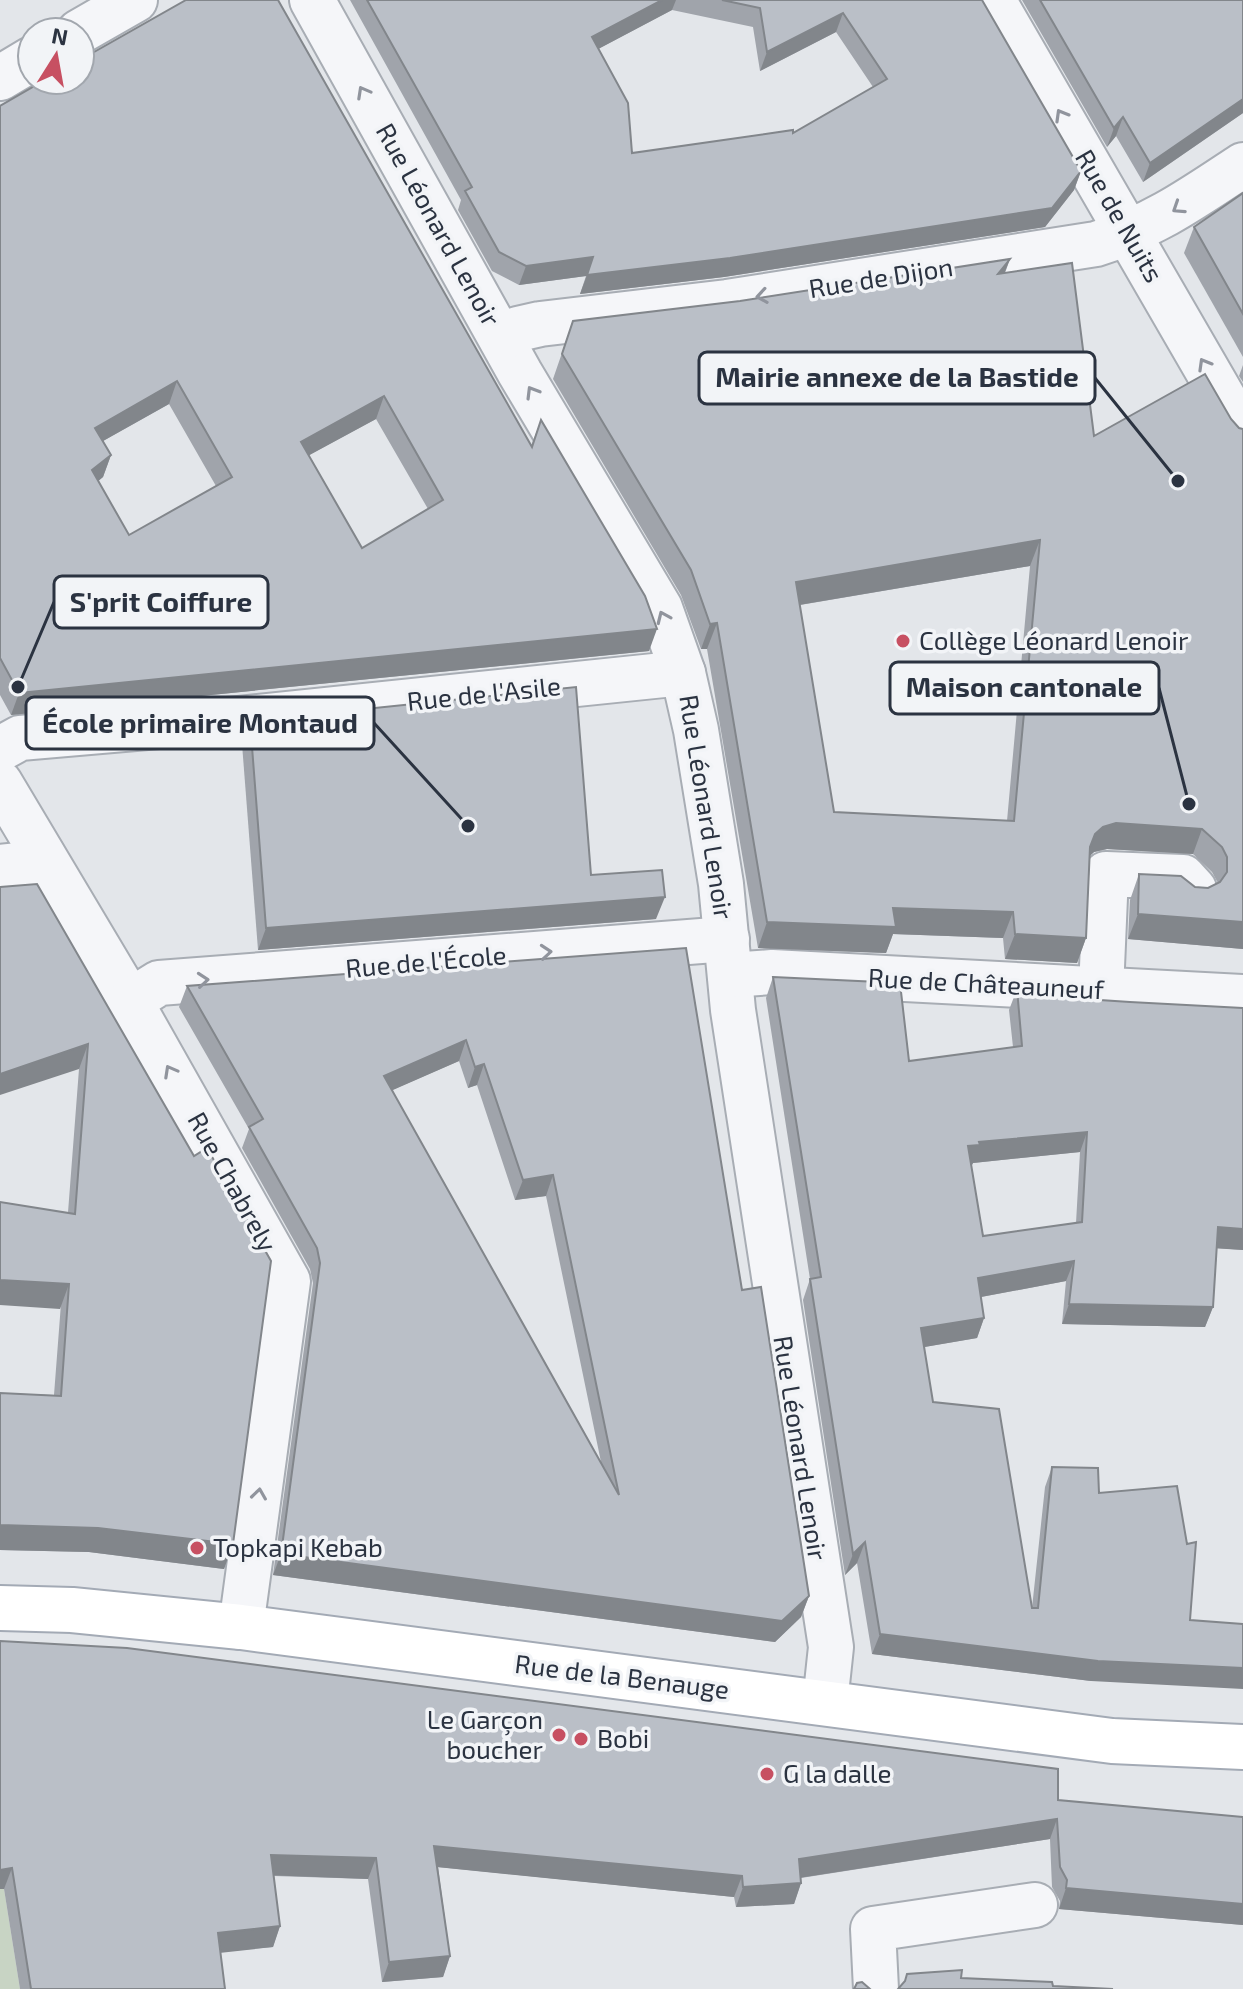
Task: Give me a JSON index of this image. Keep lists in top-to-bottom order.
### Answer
{
  "streets": {
    "main road": ["Rue de la Benauge"],
    "street": [
      "Rue de Nuits",
      "Rue Léonard Lenoir",
      "Rue de Dijon",
      "Rue de l'Asile",
      "Rue de l'École",
      "Rue de Châteauneuf",
      "Rue Chabrely"
    ]
  },
  "crossings": [
    ["Rue de Nuits", "Rue de Dijon"],
    ["Rue Léonard Lenoir", "Rue de Dijon"],
    ["Rue Léonard Lenoir", "Rue de l'Asile"],
    ["Rue Léonard Lenoir", "Rue de l'École"],
    ["Rue Léonard Lenoir", "Rue de Châteauneuf"],
    ["Rue Léonard Lenoir", "Rue de la Benauge"],
    ["Rue de l'École", "Rue de Châteauneuf"],
    ["Rue de l'École", "Rue Chabrely"],
    ["Rue Chabrely", "Rue de la Benauge"]
  ],
  "one_way": [
    "Rue de Nuits",
    "Rue Léonard Lenoir",
    "Rue de Dijon",
    "Rue de l'École",
    "Rue Chabrely"
  ],
  "places": [
    "Mairie annexe de la Bastide",
    "Collège Léonard Lenoir",
    "S'prit Coiffure",
    "Maison cantonale",
    "École primaire Montaud",
    "Topkapi Kebab",
    "Le Garçon boucher",
    "Bobi",
    "G la dalle"
  ],
  "north": "top"
}
